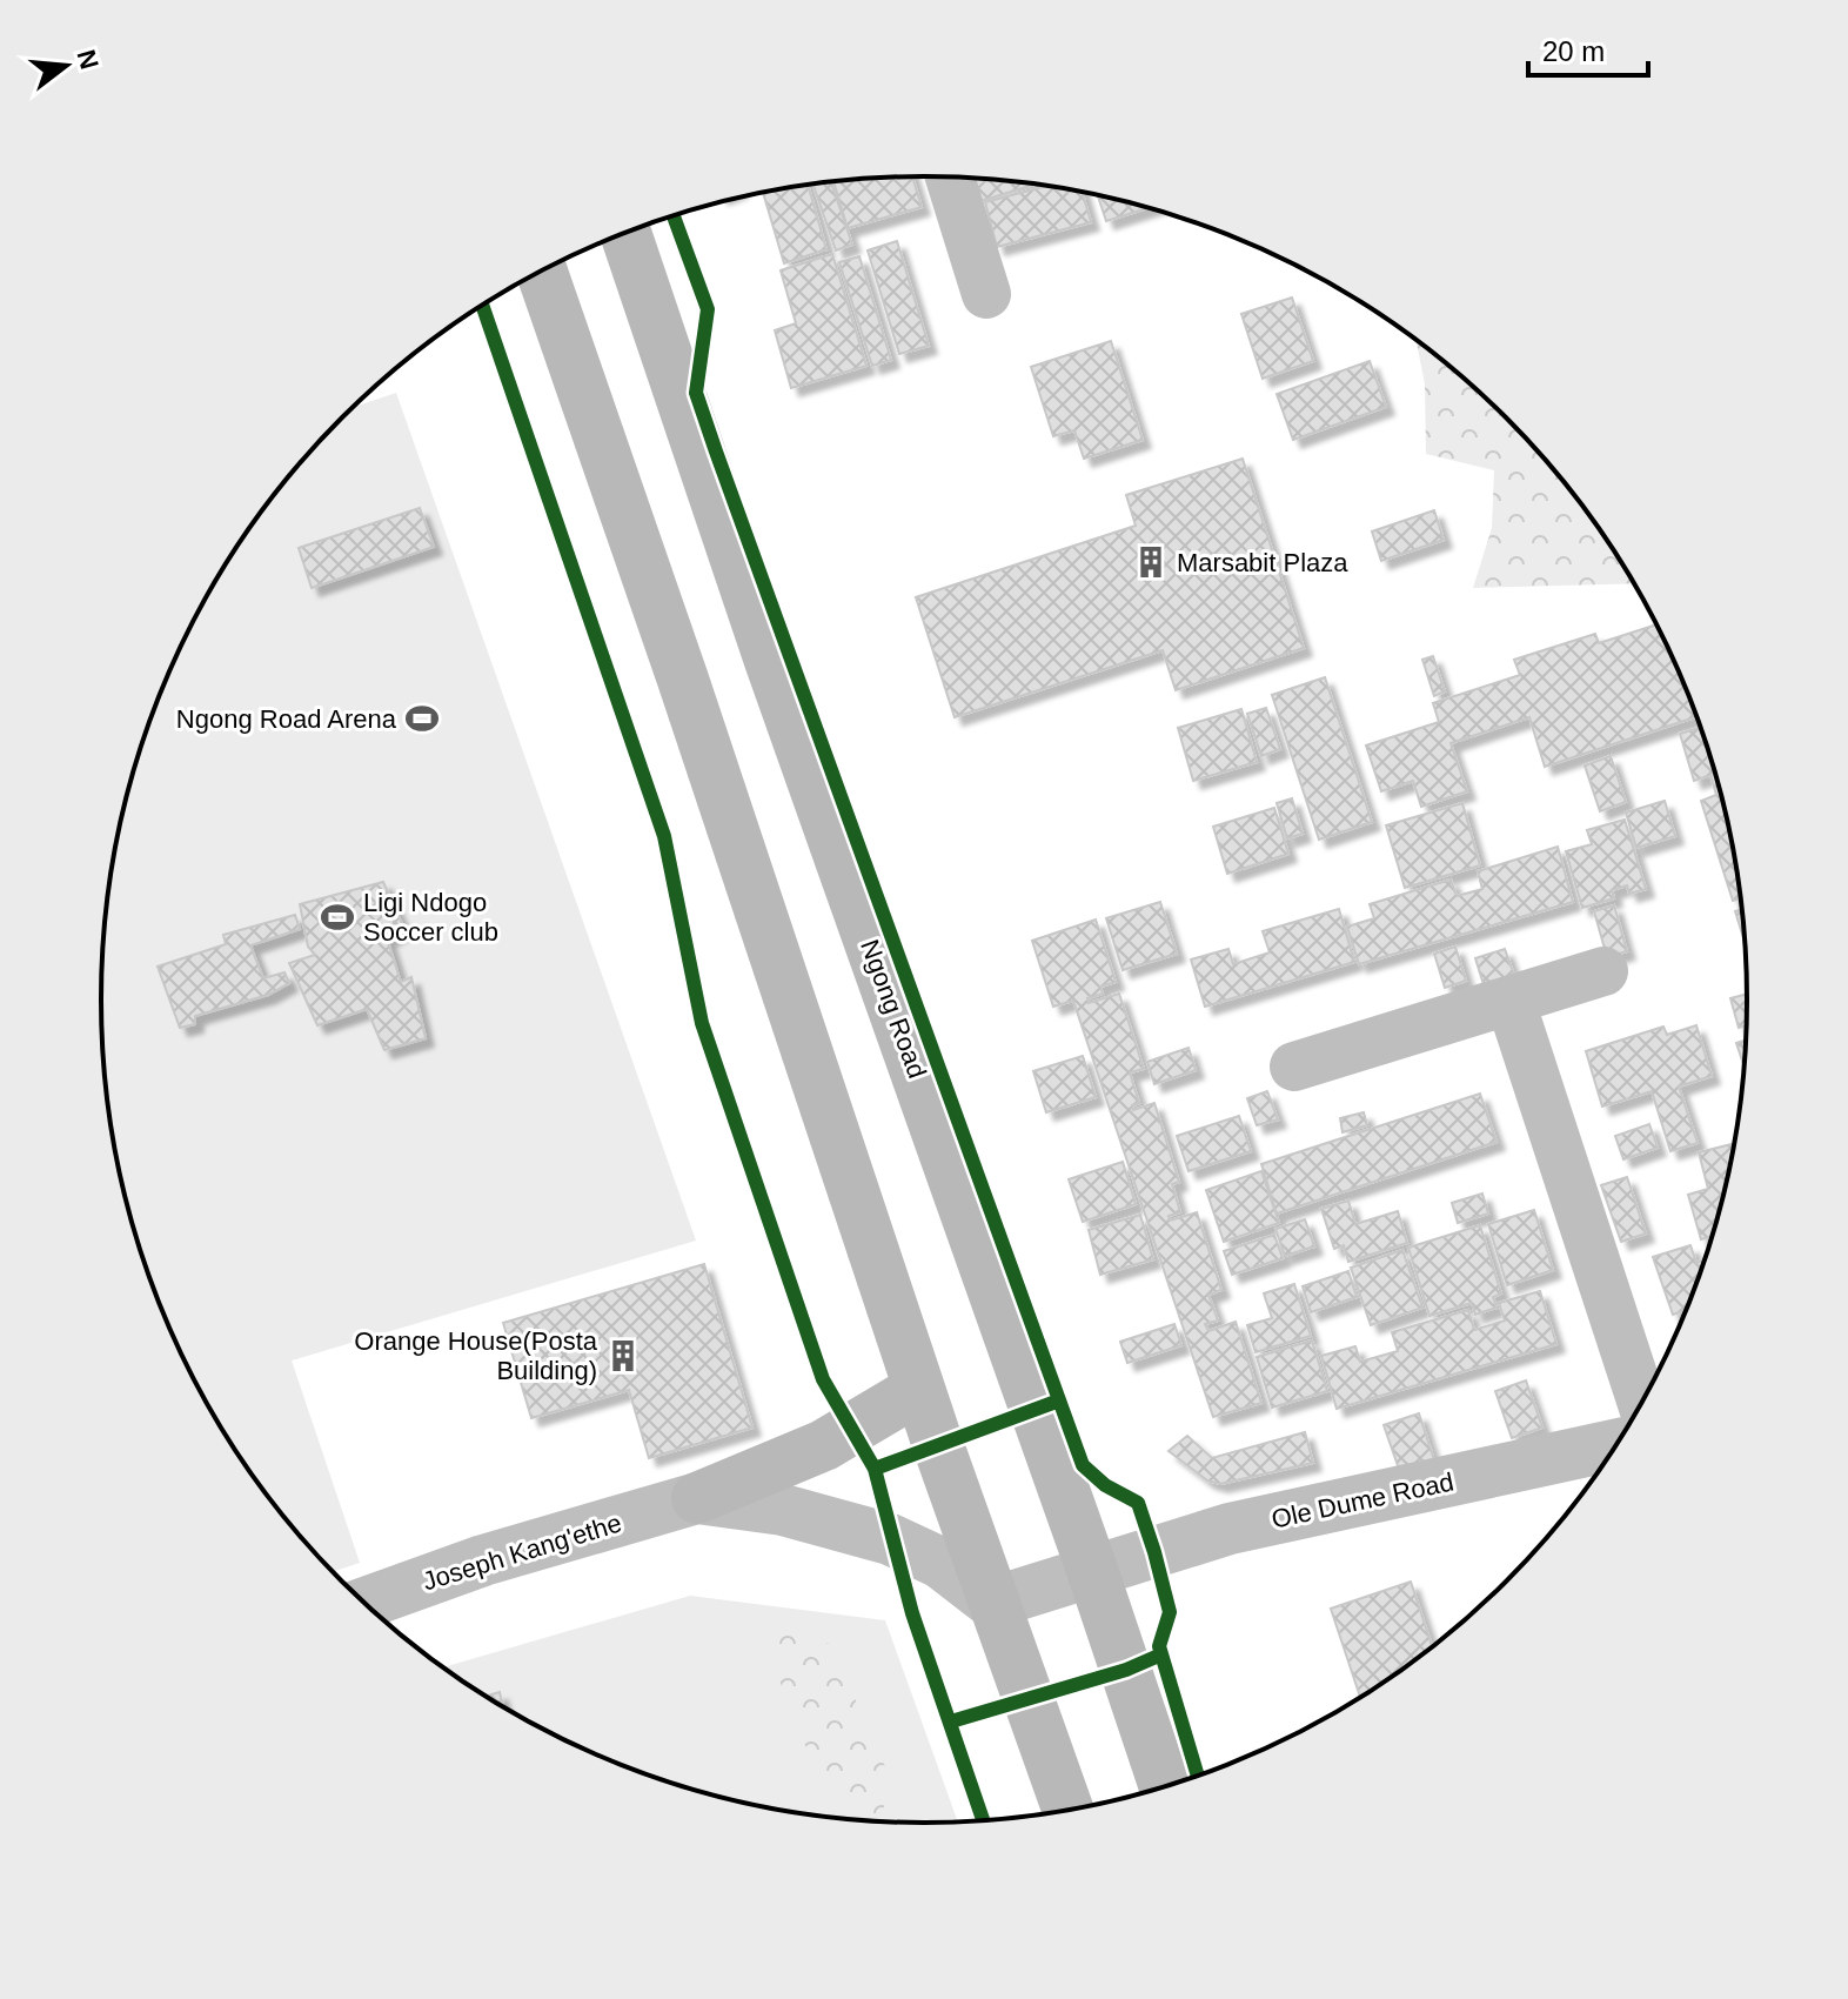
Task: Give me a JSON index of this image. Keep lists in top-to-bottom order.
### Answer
{
  "streets": {
    "main road": ["Ngong Road"],
    "street": ["Ole Dume Road", "Joseph Kang'ethe"]
  },
  "crossings": [
    ["Ngong Road", "Ole Dume Road"]
  ],
  "places": {
    "building": ["Marsabit Plaza", "Orange House(Posta Building)"],
    "sports": ["Ngong Road Arena", "Ligi Ndogo Soccer club"]
  },
  "scale_bar": "20 m",
  "north": "right"
}
